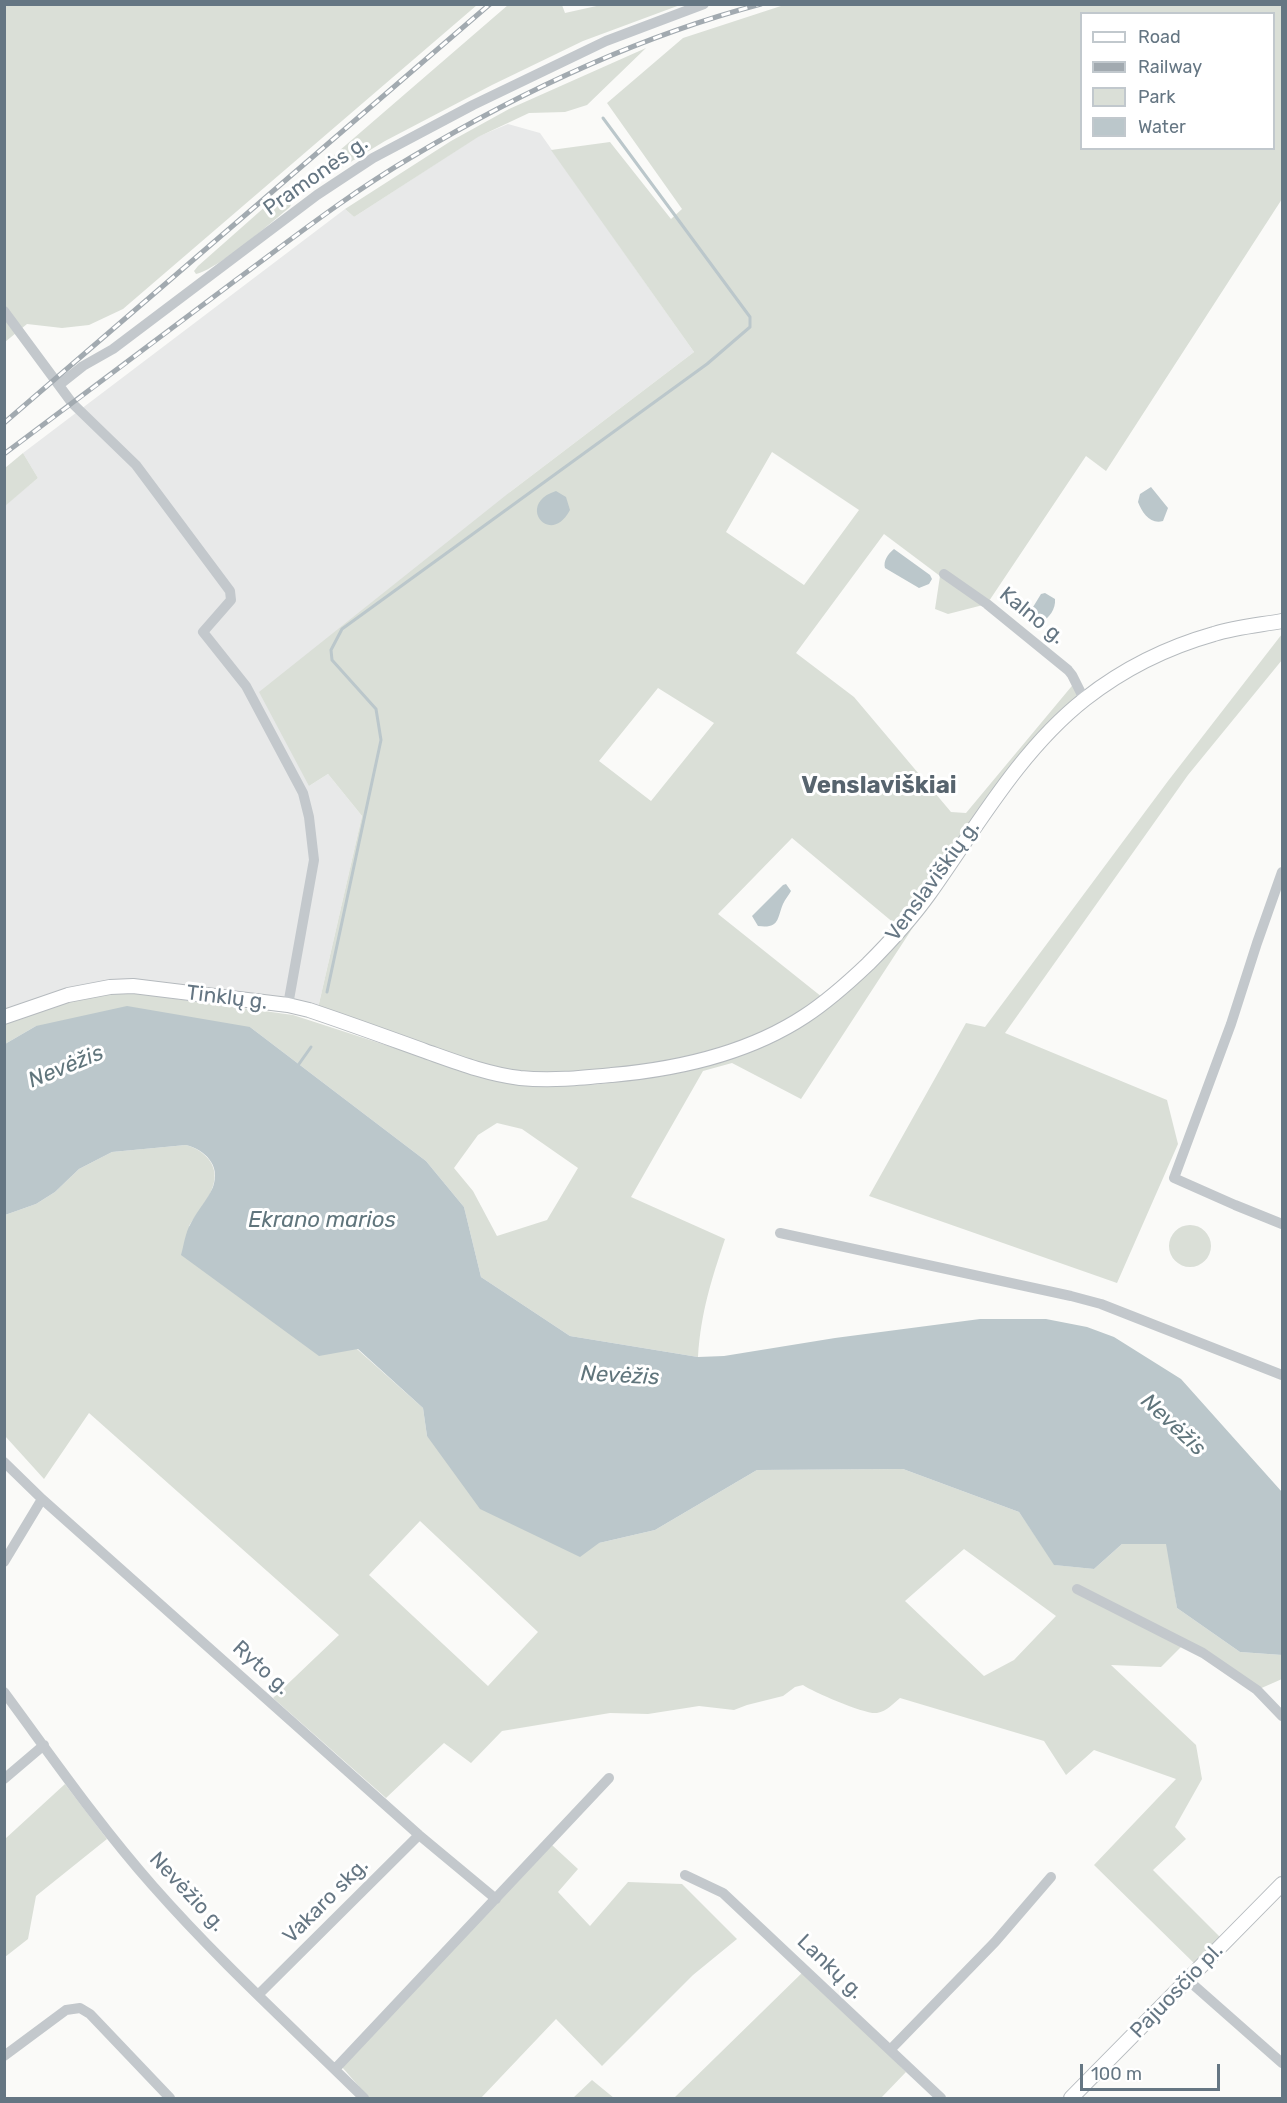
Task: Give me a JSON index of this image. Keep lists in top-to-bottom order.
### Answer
{
  "streets": {
    "main road": ["Venslaviškių g.", "Tinklų g.", "Pajuosčio pl."],
    "street": [
      "Pramonės g.",
      "Kalno g.",
      "Ryto g.",
      "Nevėžio g.",
      "Vakaro skg.",
      "Lankų g."
    ]
  },
  "crossings": [
    ["Kalno g.", "Venslaviškių g."],
    ["Venslaviškių g.", "Tinklų g."],
    ["Ryto g.", "Vakaro skg."],
    ["Nevėžio g.", "Vakaro skg."]
  ],
  "districts": ["Venslaviškiai"],
  "water": ["Nevėžis", "Ekrano marios"],
  "legend": [
    "Road",
    "Railway",
    "Park",
    "Water"
  ],
  "scale_bar": "100 m"
}
